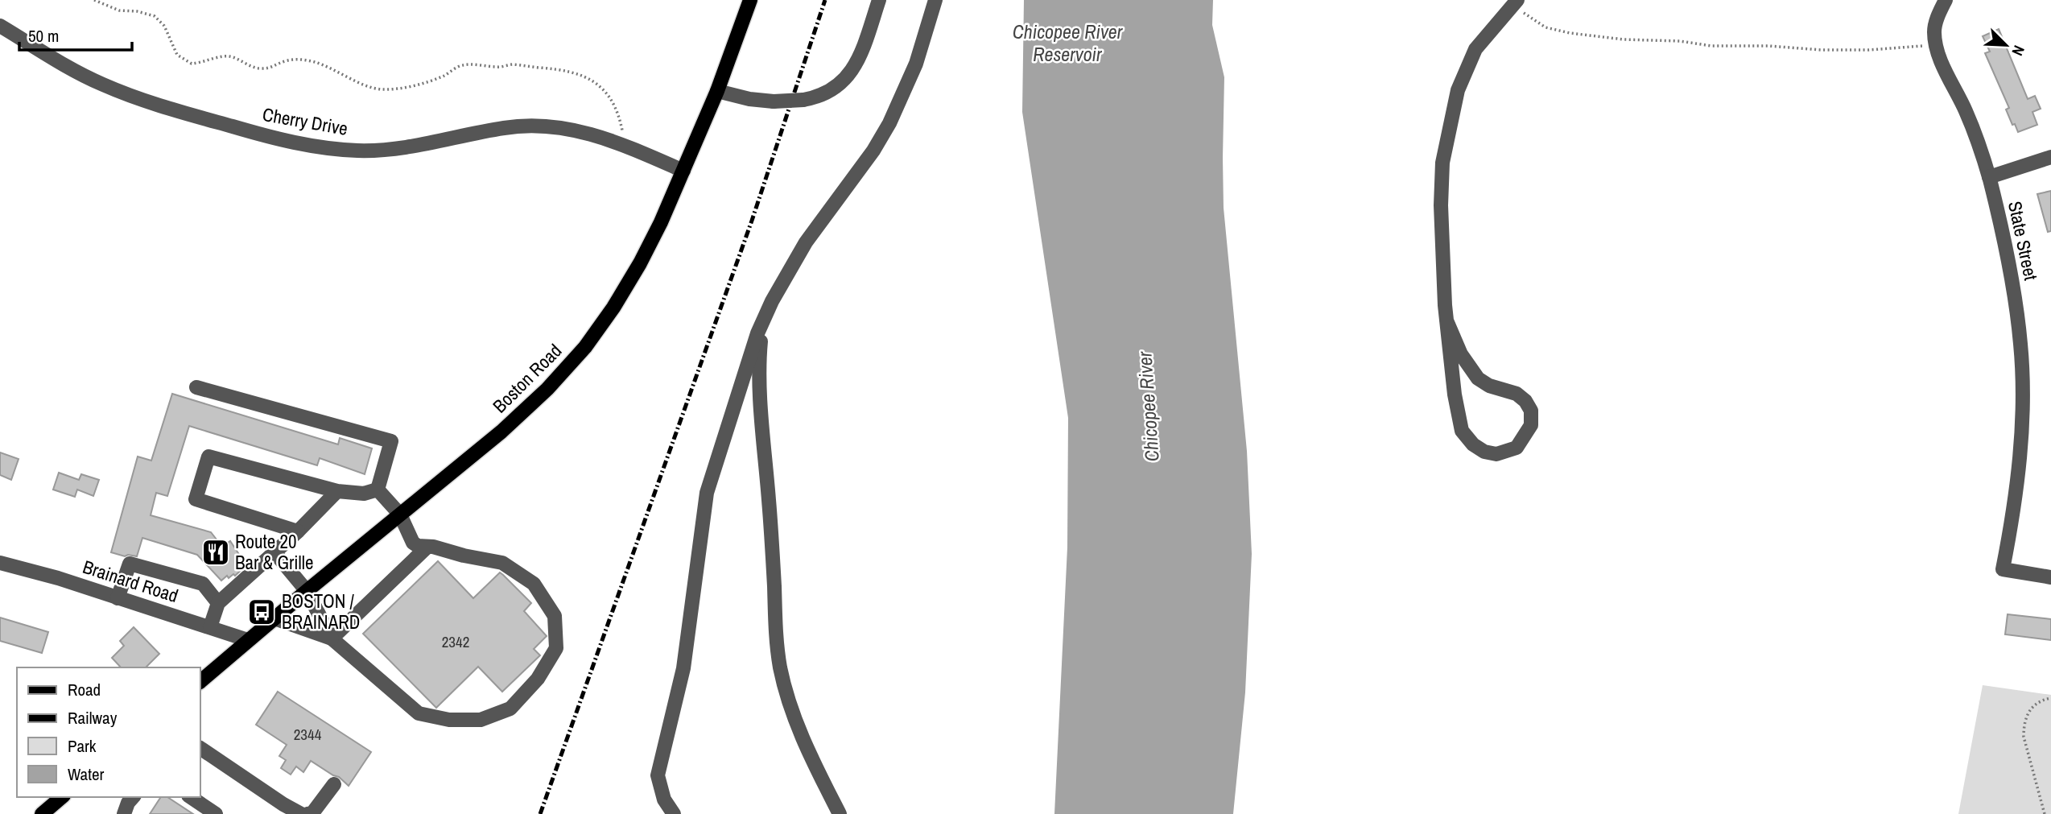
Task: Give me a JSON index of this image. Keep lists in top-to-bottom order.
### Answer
{
  "streets": {
    "main road": ["Boston Road"],
    "street": ["Cherry Drive", "State Street", "Brainard Road"]
  },
  "crossings": [
    ["Cherry Drive", "Boston Road"],
    ["Boston Road", "Brainard Road"]
  ],
  "water": ["Chicopee River Reservoir", "Chicopee River"],
  "places": {
    "restaurant": ["Route 20 Bar & Grille"],
    "bus stop": ["BOSTON / BRAINARD"]
  },
  "house_numbers": ["2342", "2344"],
  "legend": [
    "Road",
    "Railway",
    "Park",
    "Water"
  ],
  "scale_bar": "50 m",
  "north": "bottom right"
}
